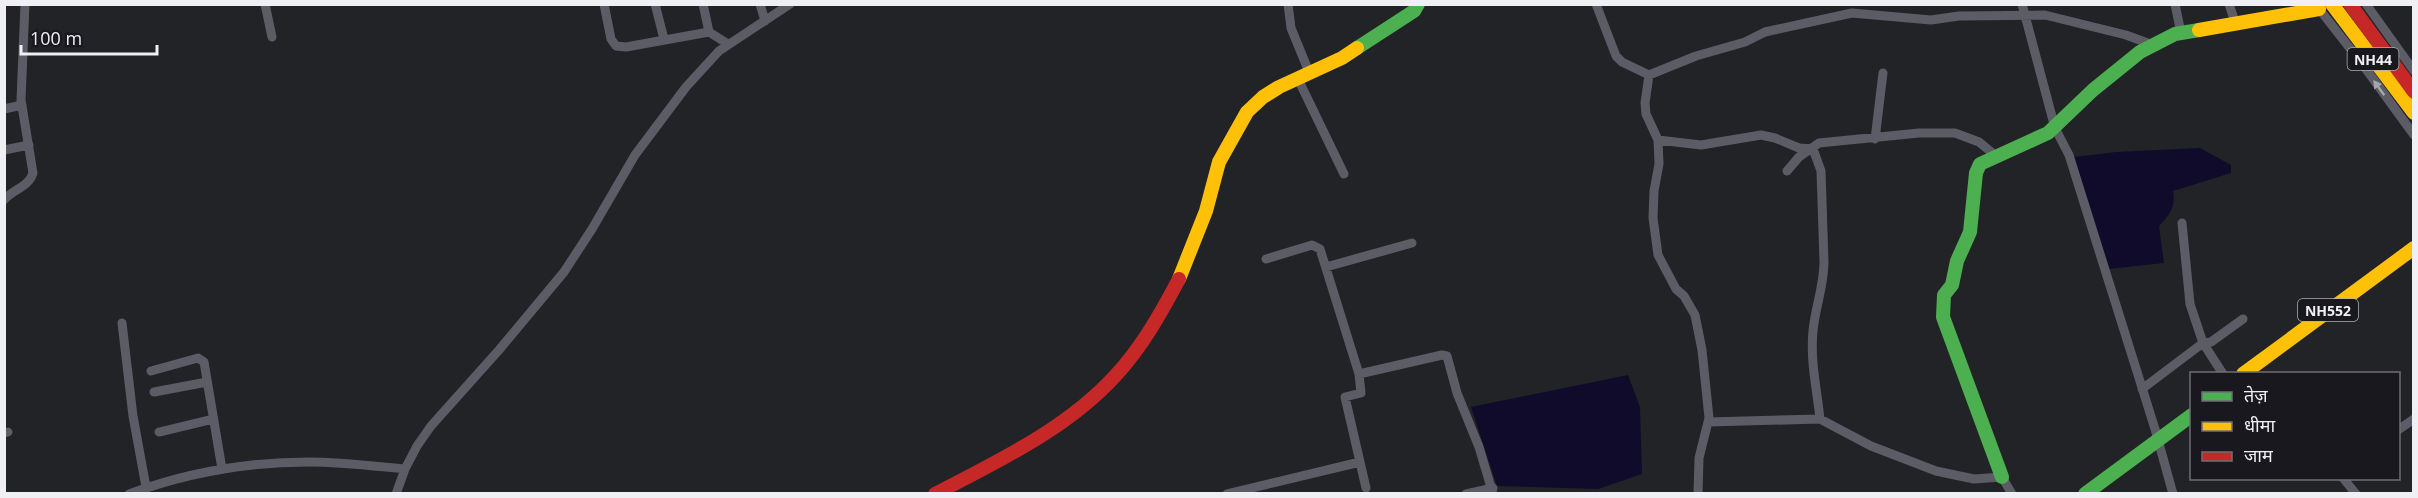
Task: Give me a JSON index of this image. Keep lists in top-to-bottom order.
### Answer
{
  "streets": {
    "main road": ["NH44", "NH552"]
  },
  "legend": ["तेज़", "धीमा", "जाम"],
  "scale_bar": "100 m"
}
